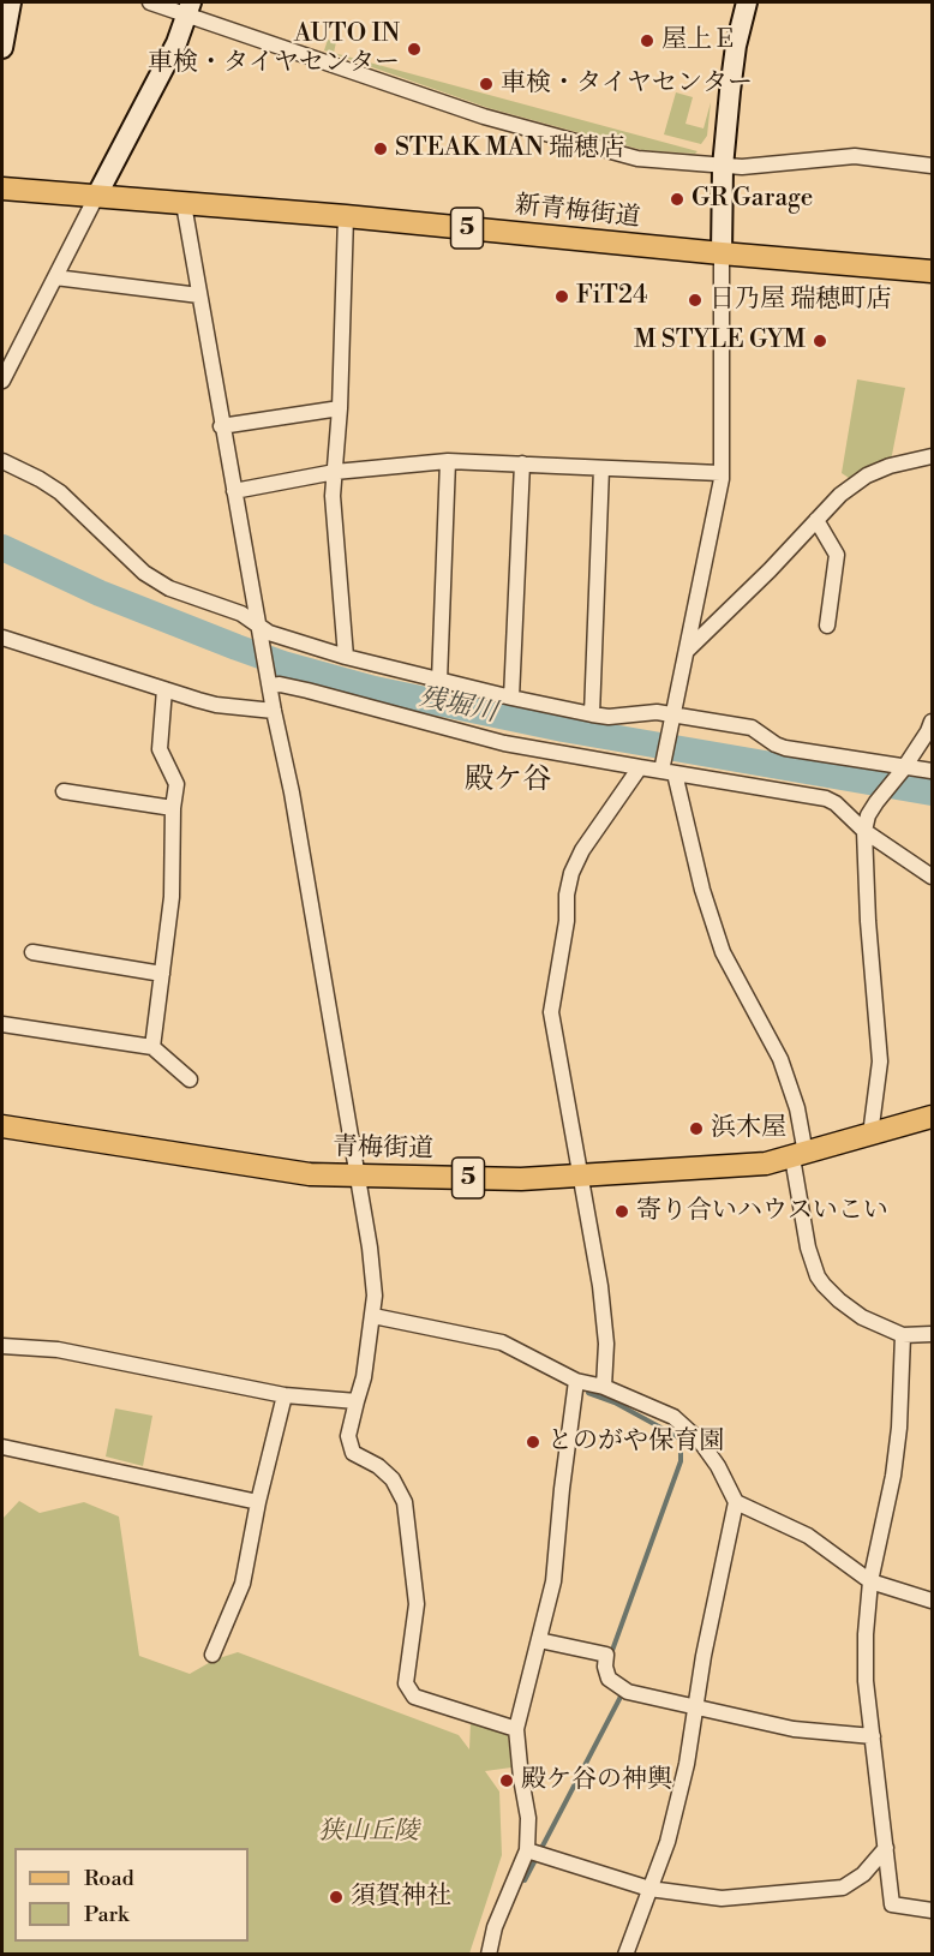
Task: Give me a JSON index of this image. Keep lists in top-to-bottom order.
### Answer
{
  "streets": {
    "main road": ["新青梅街道", "5", "青梅街道"]
  },
  "districts": ["殿ケ谷"],
  "water": ["残堀川"],
  "parks": ["狭山丘陵"],
  "places": [
    "屋上Ｅ",
    "AUTO IN 車検・タイヤセンター",
    "車検・タイヤセンター",
    "STEAK MAN 瑞穂店",
    "GR Garage",
    "FiT24",
    "日乃屋 瑞穂町店",
    "M STYLE GYM",
    "浜木屋",
    "寄り合いハウスいこい",
    "とのがや保育園",
    "殿ケ谷の神輿",
    "須賀神社"
  ],
  "legend": ["Road", "Park"]
}
